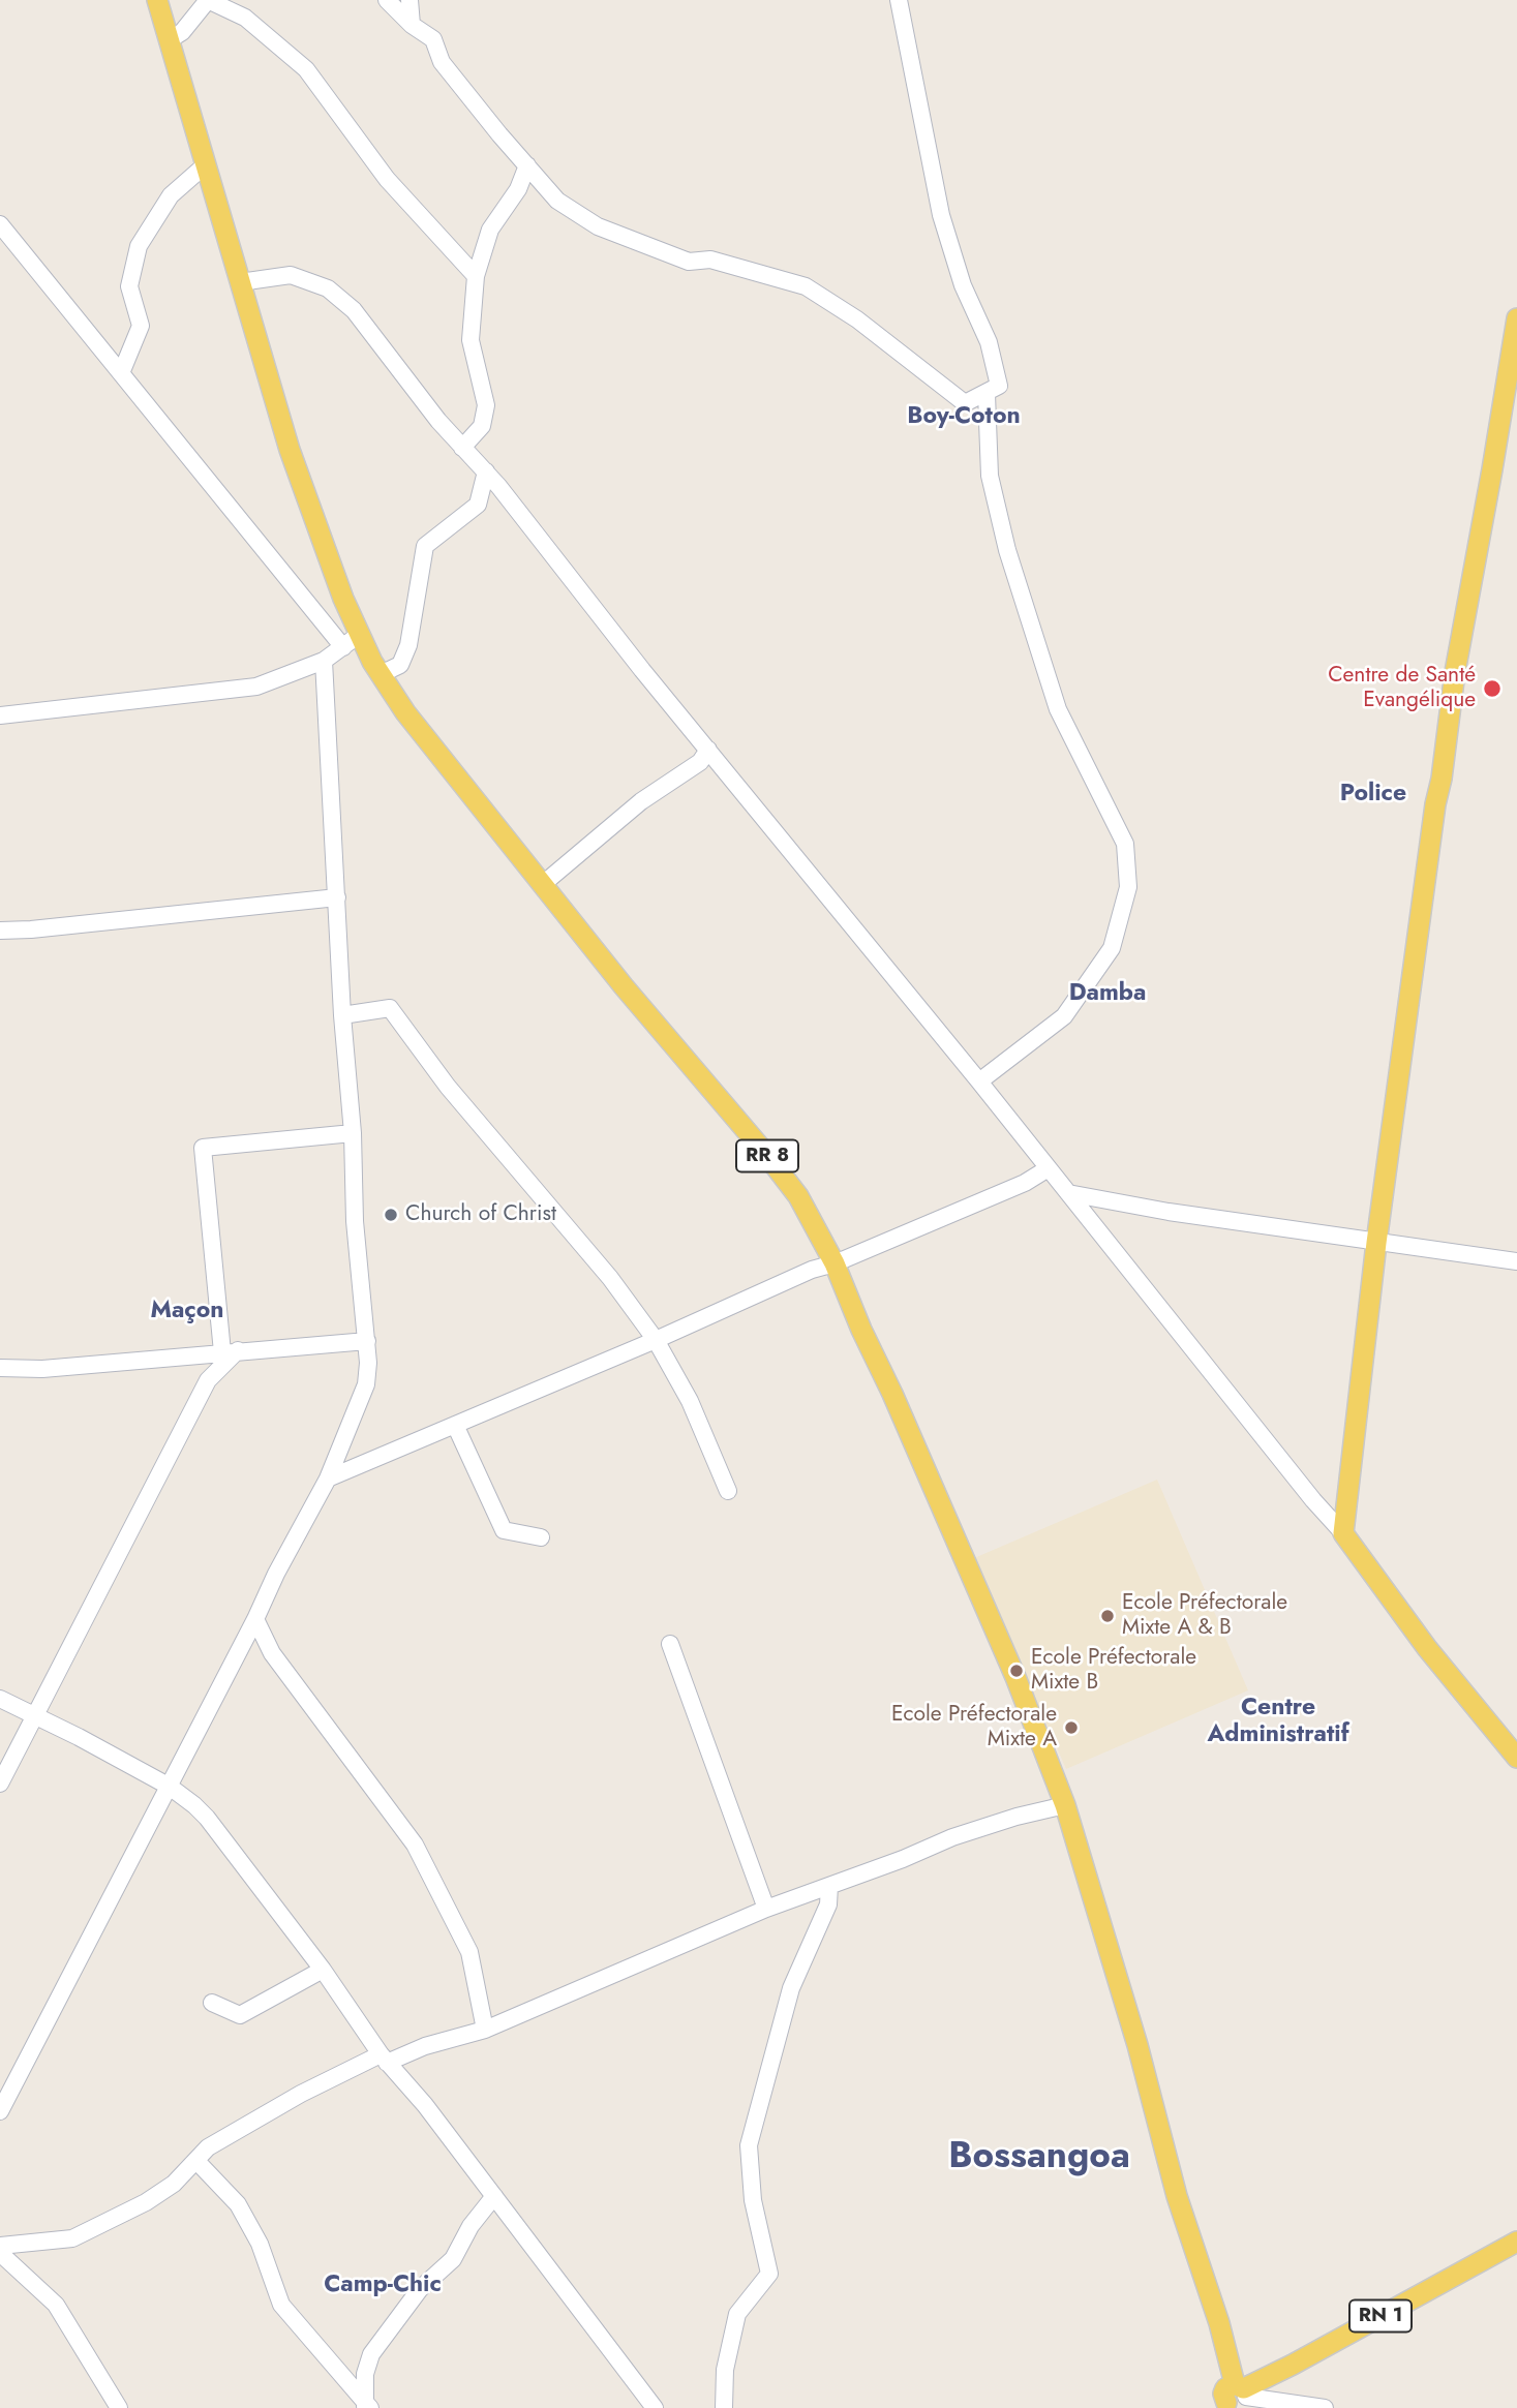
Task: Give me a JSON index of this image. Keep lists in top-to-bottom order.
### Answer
{
  "streets": {
    "main road": ["RR 8", "RN 1"]
  },
  "crossings": [
    ["RR 8", "RN 1"]
  ],
  "districts": [
    "Boy-Coton",
    "Police",
    "Damba",
    "Maçon",
    "Centre Administratif",
    "Bossangoa",
    "Camp-Chic"
  ],
  "places": [
    "Centre de Santé Evangélique",
    "Church of Christ",
    "Ecole Préfectorale Mixte A & B",
    "Ecole Préfectorale Mixte B",
    "Ecole Préfectorale Mixte A"
  ]
}
